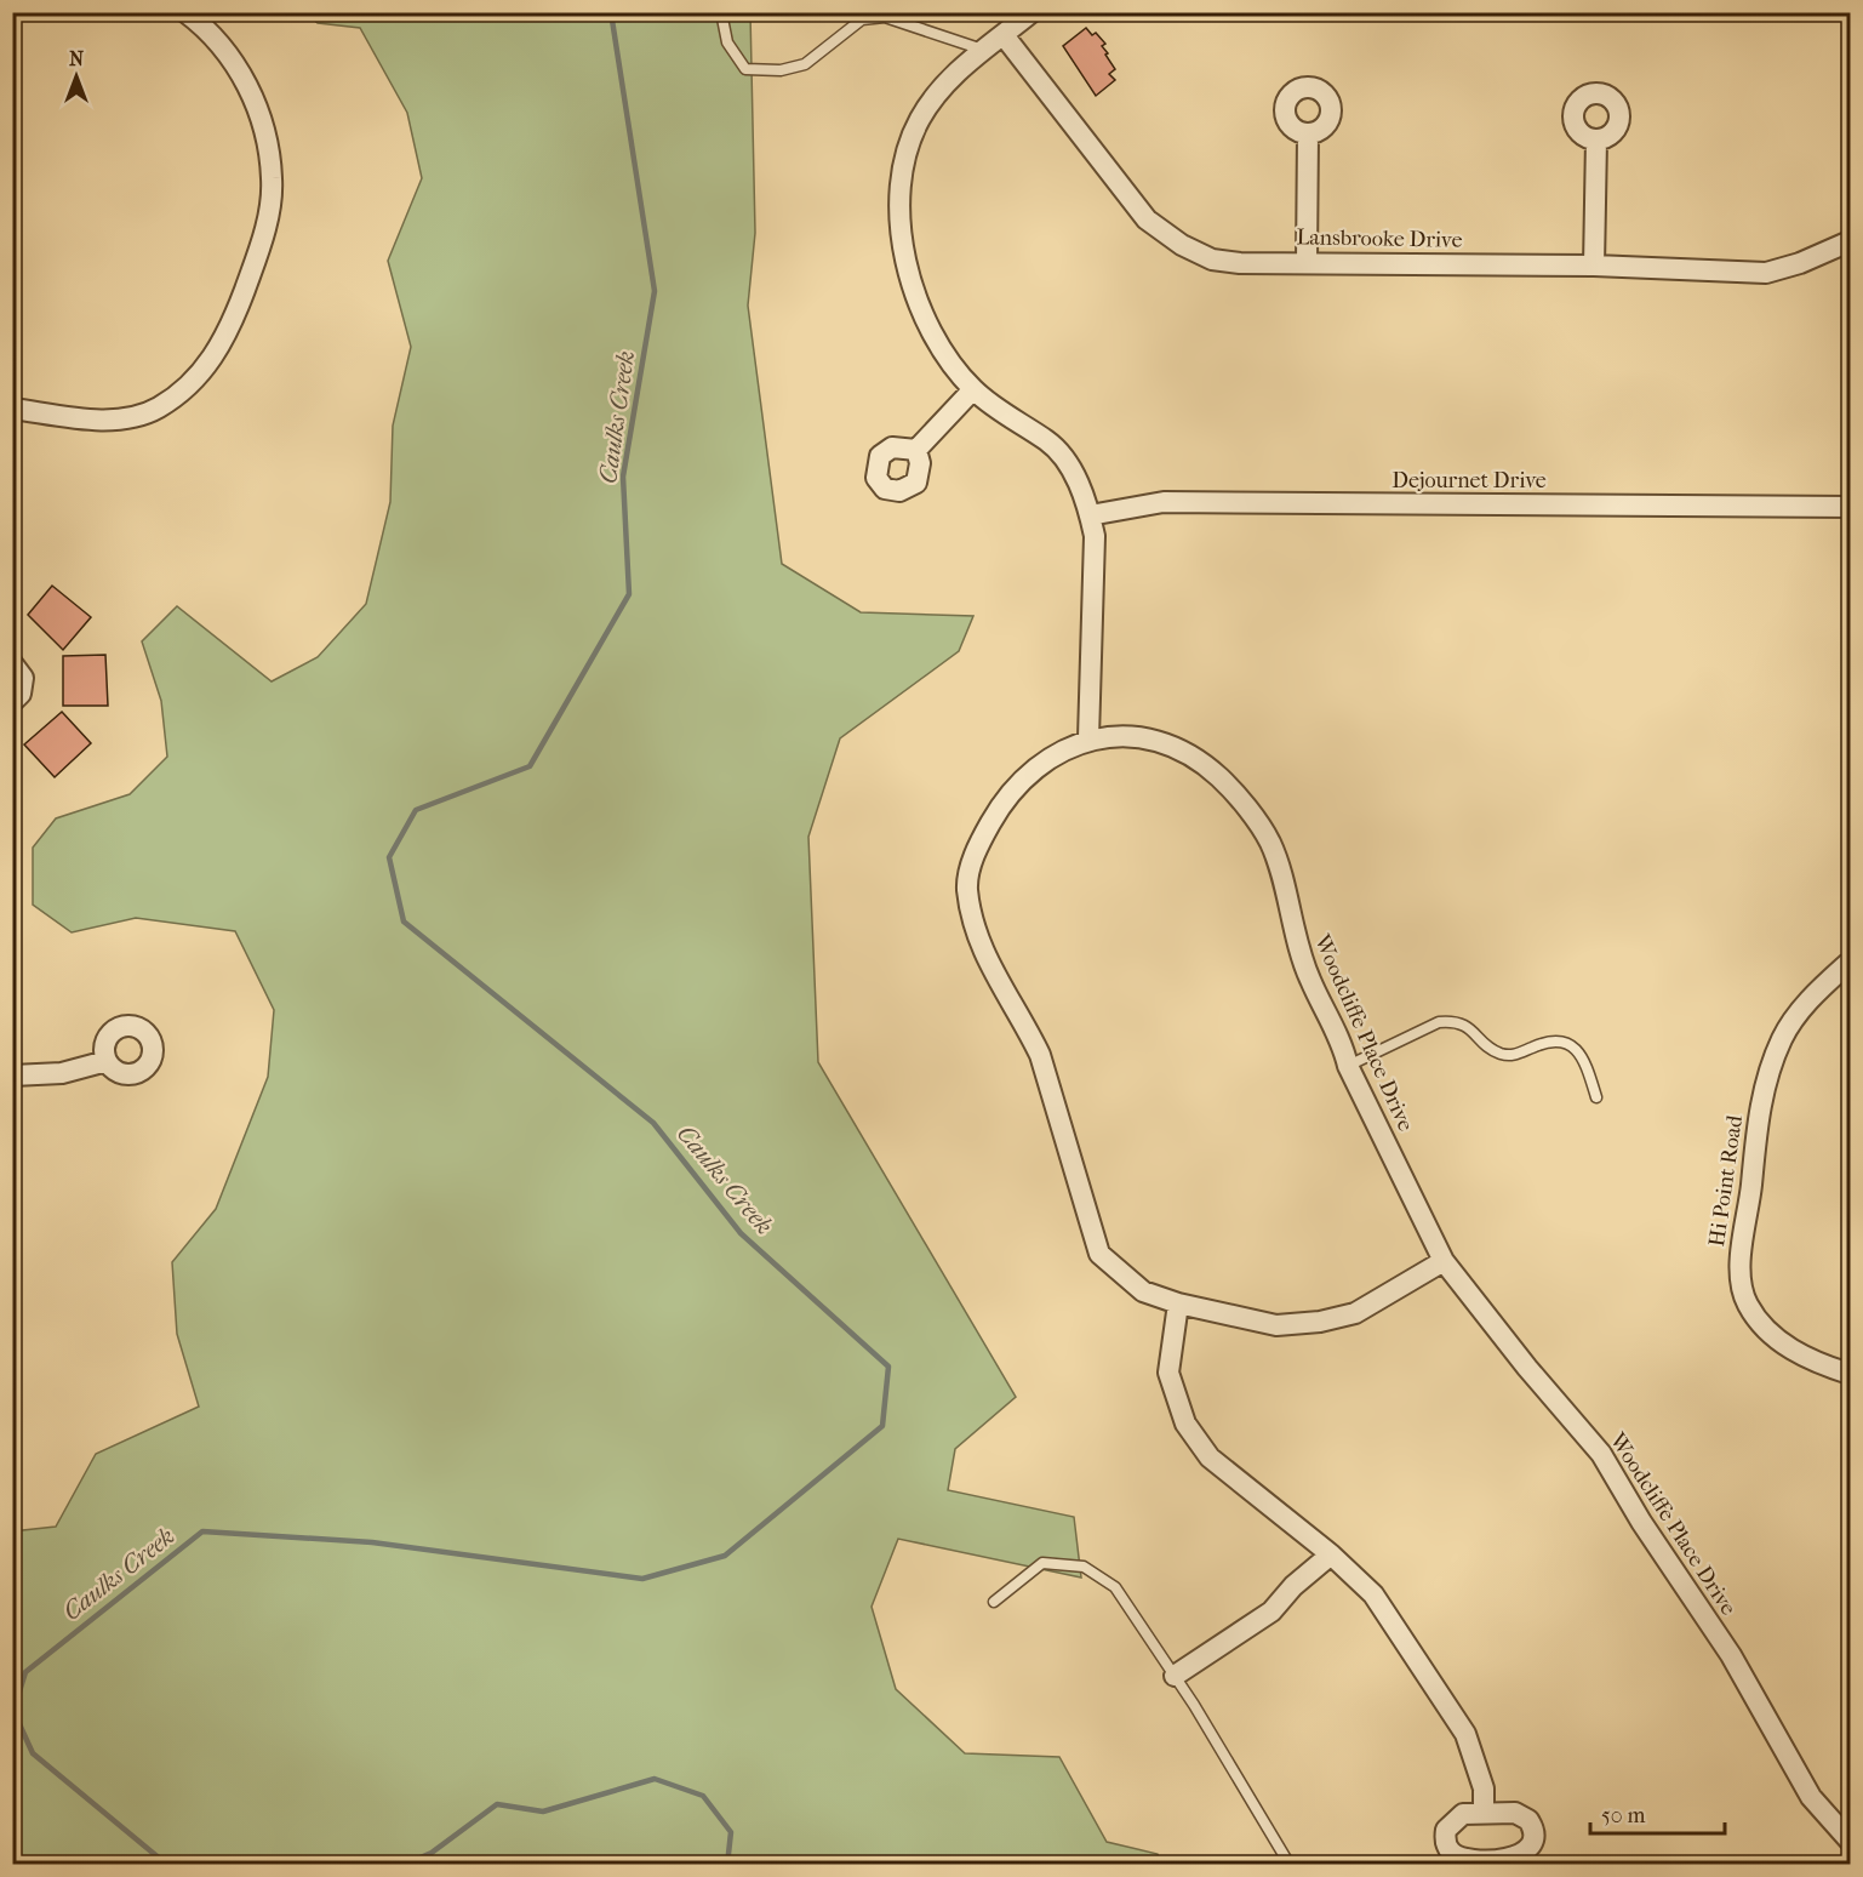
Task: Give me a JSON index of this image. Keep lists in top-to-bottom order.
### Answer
{
  "streets": {
    "street": [
      "Lansbrooke Drive",
      "Dejournet Drive",
      "Woodcliffe Place Drive",
      "Hi Point Road"
    ]
  },
  "water": ["Caulks Creek"],
  "scale_bar": "50 m",
  "north": "top"
}
